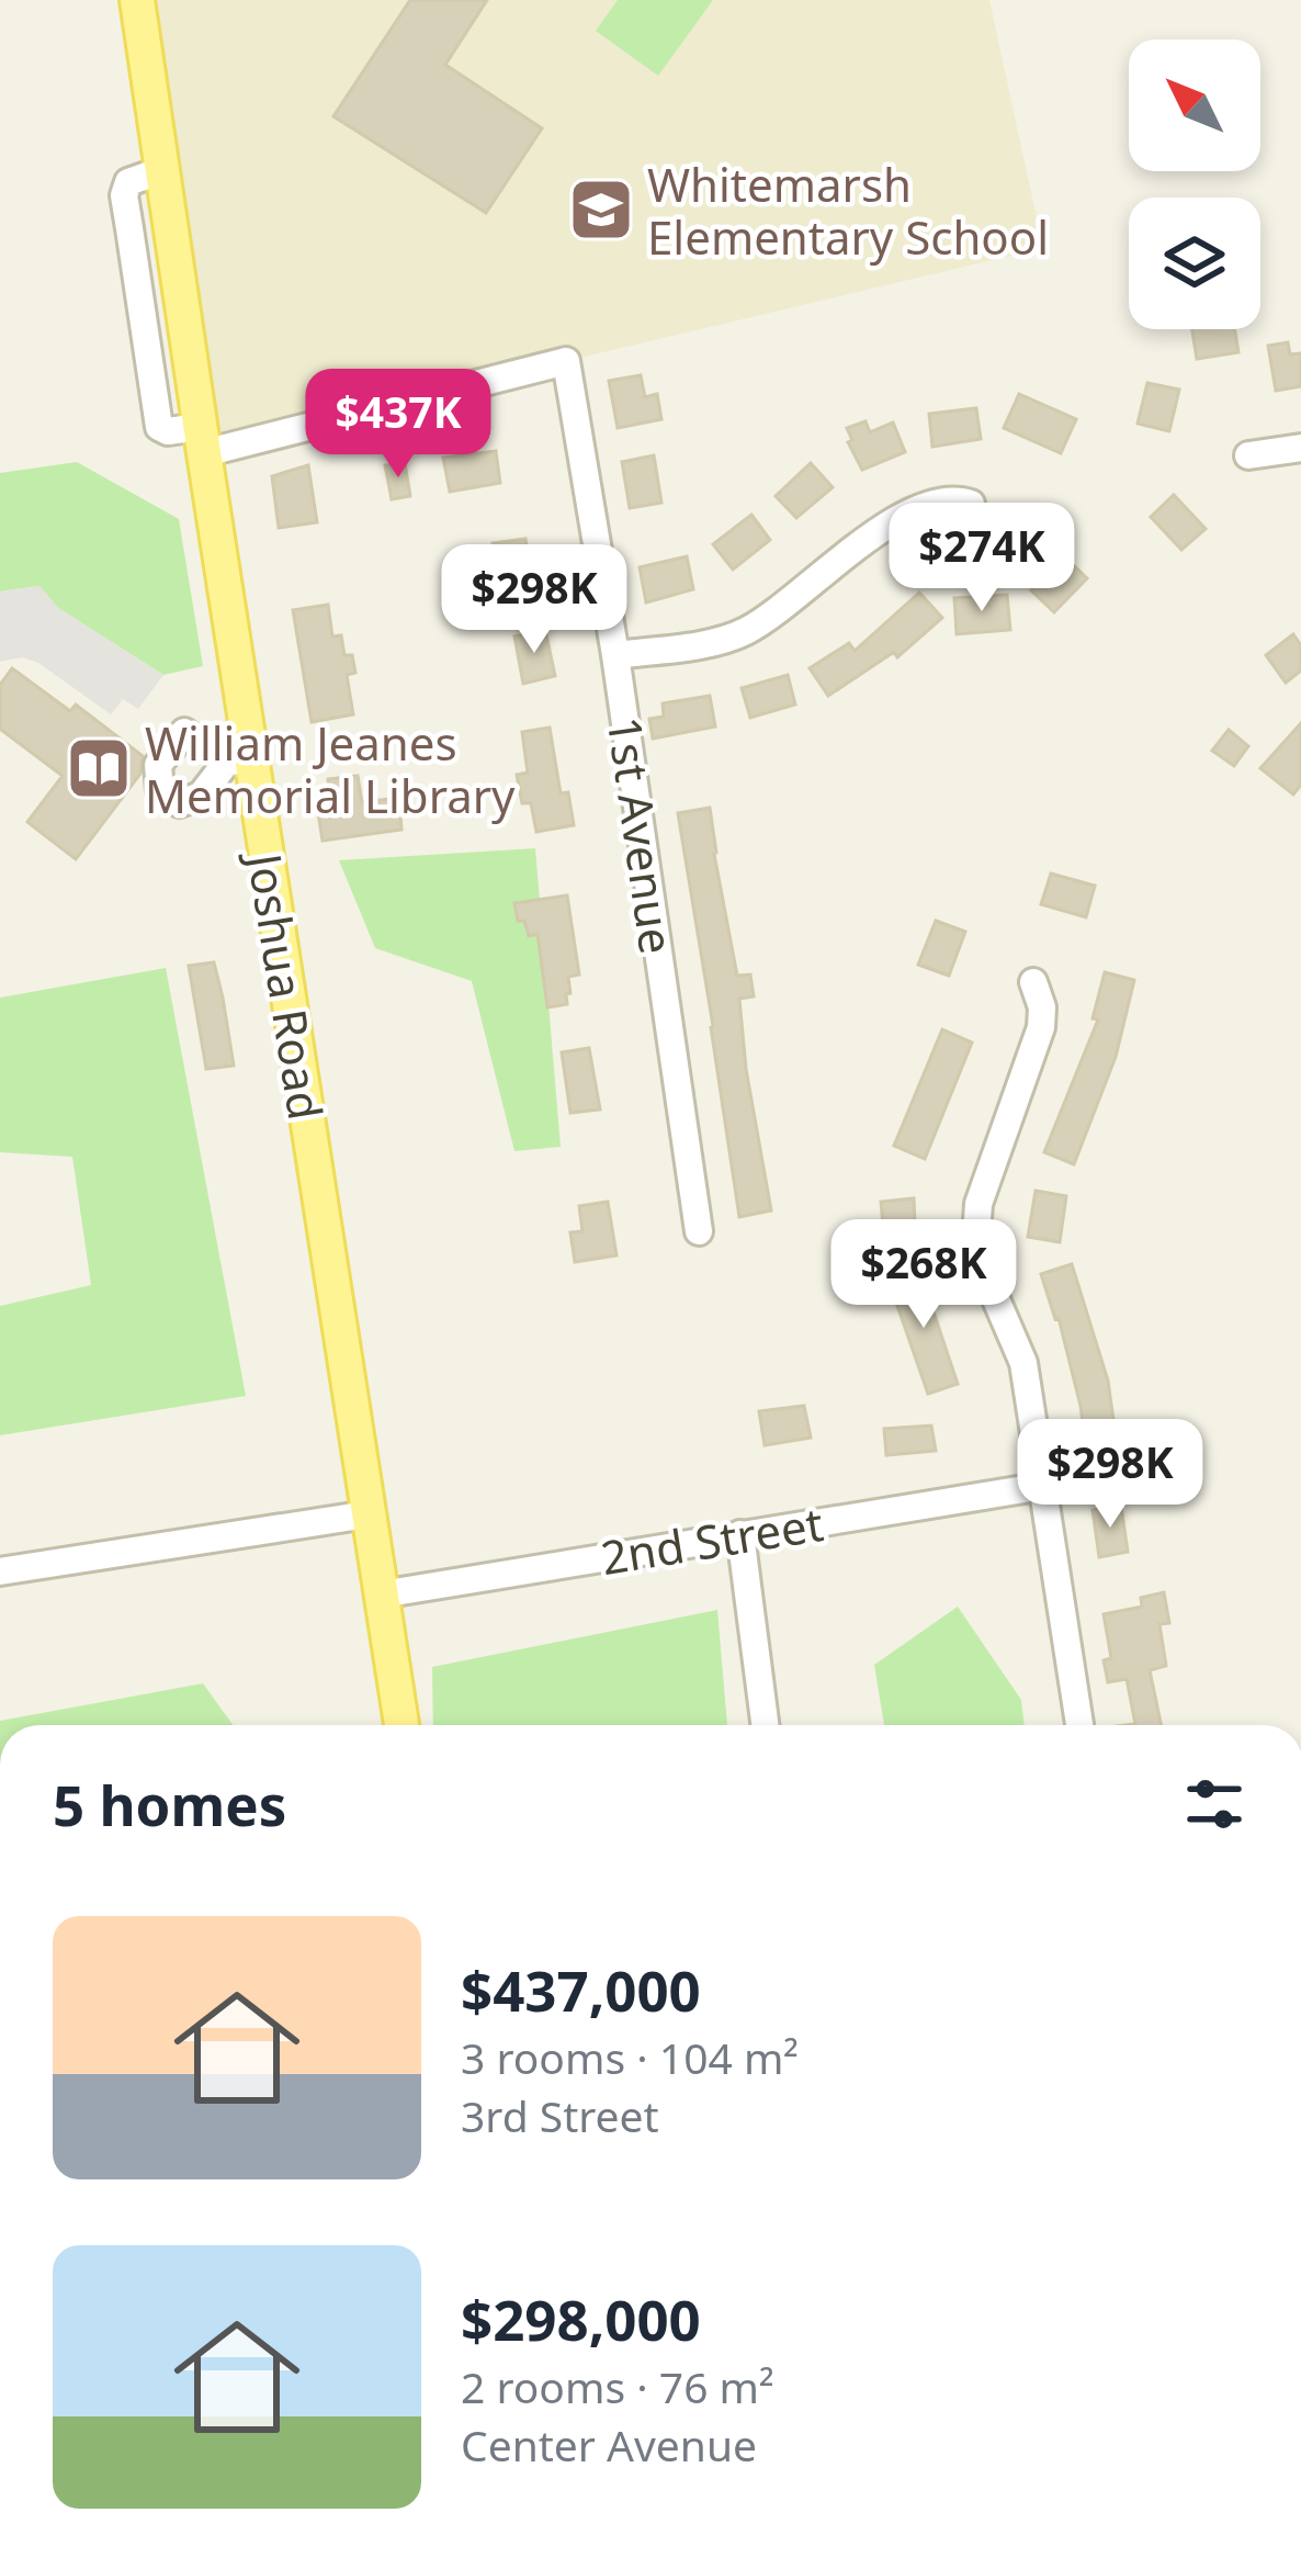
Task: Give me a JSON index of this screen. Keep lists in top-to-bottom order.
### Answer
{
  "streets": {
    "main road": ["Joshua Road"],
    "street": ["1st Avenue", "2nd Street"]
  },
  "crossings": [
    ["1st Avenue", "Joshua Road"],
    ["Joshua Road", "2nd Street"]
  ],
  "places": {
    "school or university": ["Whitemarsh Elementary School"],
    "library": ["William Jeanes Memorial Library"]
  },
  "north": "top left",
  "page": {
    "price": [
      "$437K",
      "$274K",
      "$298K",
      "$268K",
      "$298K"
    ],
    "heading": "5 homes",
    "list": [
      {
        "name": "$437,000",
        "note": "3 rooms · 104 m² · 3rd Street"
      },
      {
        "name": "$298,000",
        "note": "2 rooms · 76 m² · Center Avenue"
      }
    ]
  }
}
